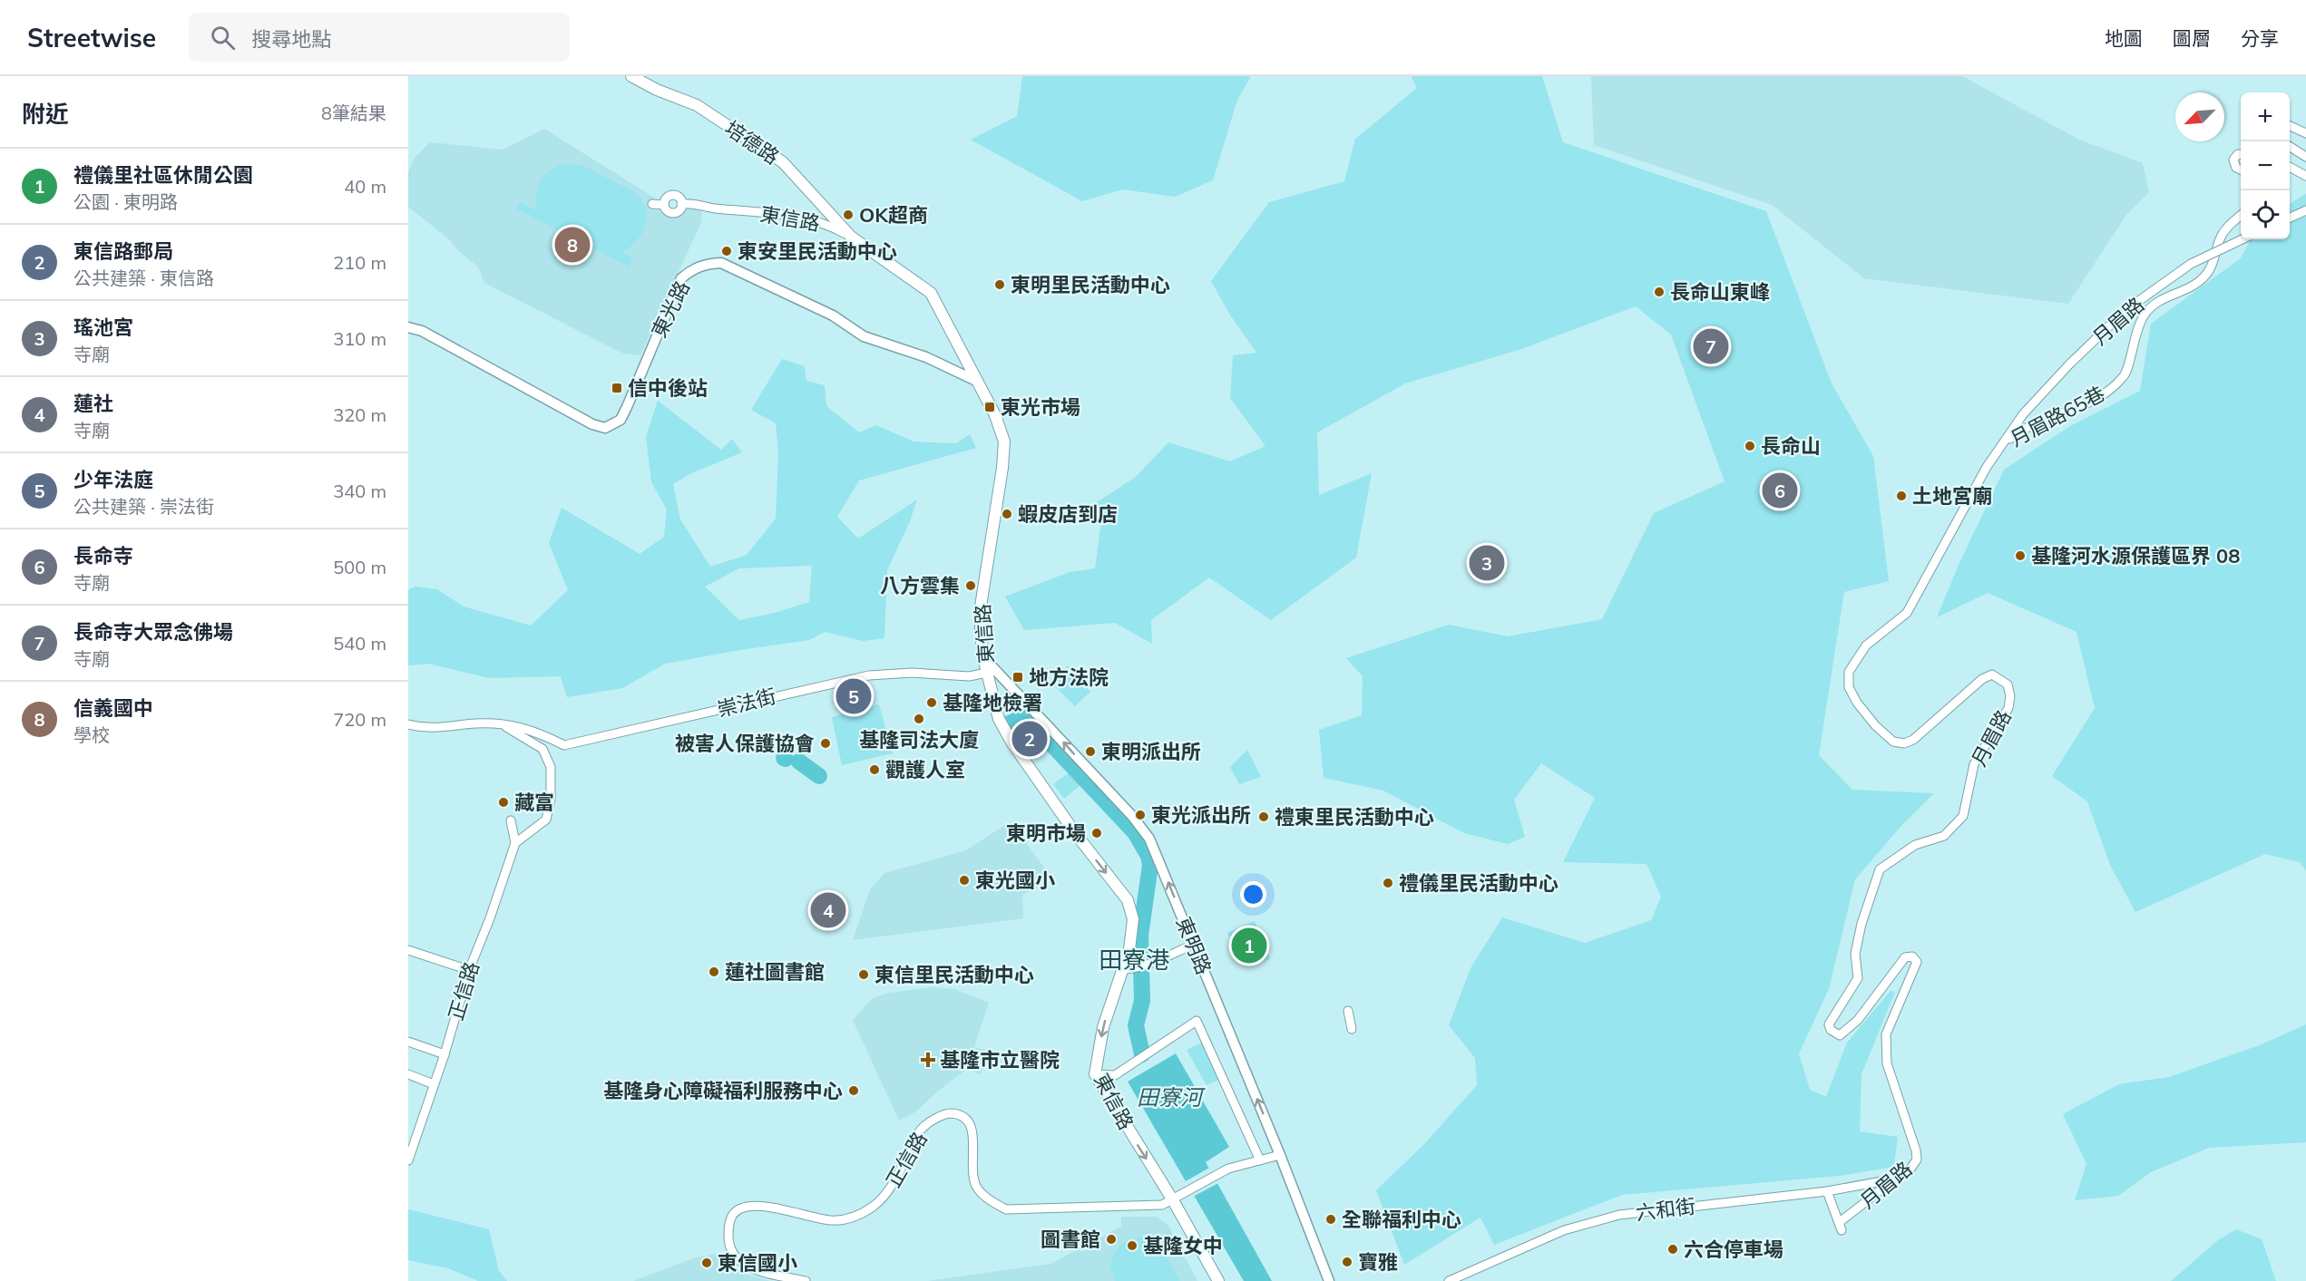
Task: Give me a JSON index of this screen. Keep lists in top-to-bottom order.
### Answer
{
  "streets": {
    "main road": ["培德路", "東信路"],
    "street": [
      "東光路",
      "月眉路",
      "月眉路65巷",
      "崇法街",
      "東明路",
      "正信路",
      "六和街"
    ]
  },
  "crossings": [
    ["培德路", "東信路"],
    ["東信路", "東光路"],
    ["東信路", "崇法街"],
    ["東信路", "東明路"],
    ["東信路", "正信路"],
    ["月眉路", "月眉路65巷"],
    ["月眉路", "六和街"],
    ["崇法街", "東明路"],
    ["崇法街", "正信路"]
  ],
  "one_way": ["東信路", "東明路"],
  "districts": ["田寮港"],
  "water": ["田寮河"],
  "places": {
    "other": [
      "OK超商",
      "東安里民活動中心",
      "東明里民活動中心",
      "長命山東峰",
      "長命山",
      "土地宮廟",
      "蝦皮店到店",
      "基隆河水源保護區界 08",
      "八方雲集",
      "基隆地檢署",
      "基隆司法大廈",
      "被害人保護協會",
      "東明派出所",
      "觀護人室",
      "藏富",
      "東光派出所",
      "禮東里民活動中心",
      "東明市場",
      "東光國小",
      "禮儀里民活動中心",
      "蓮社圖書館",
      "東信里民活動中心",
      "基隆身心障礙福利服務中心",
      "全聯福利中心",
      "圖書館",
      "基隆女中",
      "六合停車場",
      "寶雅",
      "東信國小"
    ],
    "transit": ["信中後站", "東光市場", "地方法院"],
    "health": ["基隆市立醫院"]
  },
  "north": "bottom left",
  "page": {
    "header": "Streetwise",
    "search": "搜尋地點",
    "nav": ["地圖", "圖層", "分享"],
    "heading": ["附近", "8筆結果"],
    "map_buttons": ["+", "−"],
    "list": [
      {
        "mark": "1",
        "name": "禮儀里社區休閒公園",
        "note": "公園 · 東明路",
        "value": "40 m"
      },
      {
        "mark": "2",
        "name": "東信路郵局",
        "note": "公共建築 · 東信路",
        "value": "210 m"
      },
      {
        "mark": "3",
        "name": "瑤池宮",
        "note": "寺廟",
        "value": "310 m"
      },
      {
        "mark": "4",
        "name": "蓮社",
        "note": "寺廟",
        "value": "320 m"
      },
      {
        "mark": "5",
        "name": "少年法庭",
        "note": "公共建築 · 崇法街",
        "value": "340 m"
      },
      {
        "mark": "6",
        "name": "長命寺",
        "note": "寺廟",
        "value": "500 m"
      },
      {
        "mark": "7",
        "name": "長命寺大眾念佛場",
        "note": "寺廟",
        "value": "540 m"
      },
      {
        "mark": "8",
        "name": "信義國中",
        "note": "學校",
        "value": "720 m"
      }
    ],
    "pins": [
      "8",
      "7",
      "6",
      "3",
      "5",
      "2",
      "4",
      "1"
    ]
  }
}
